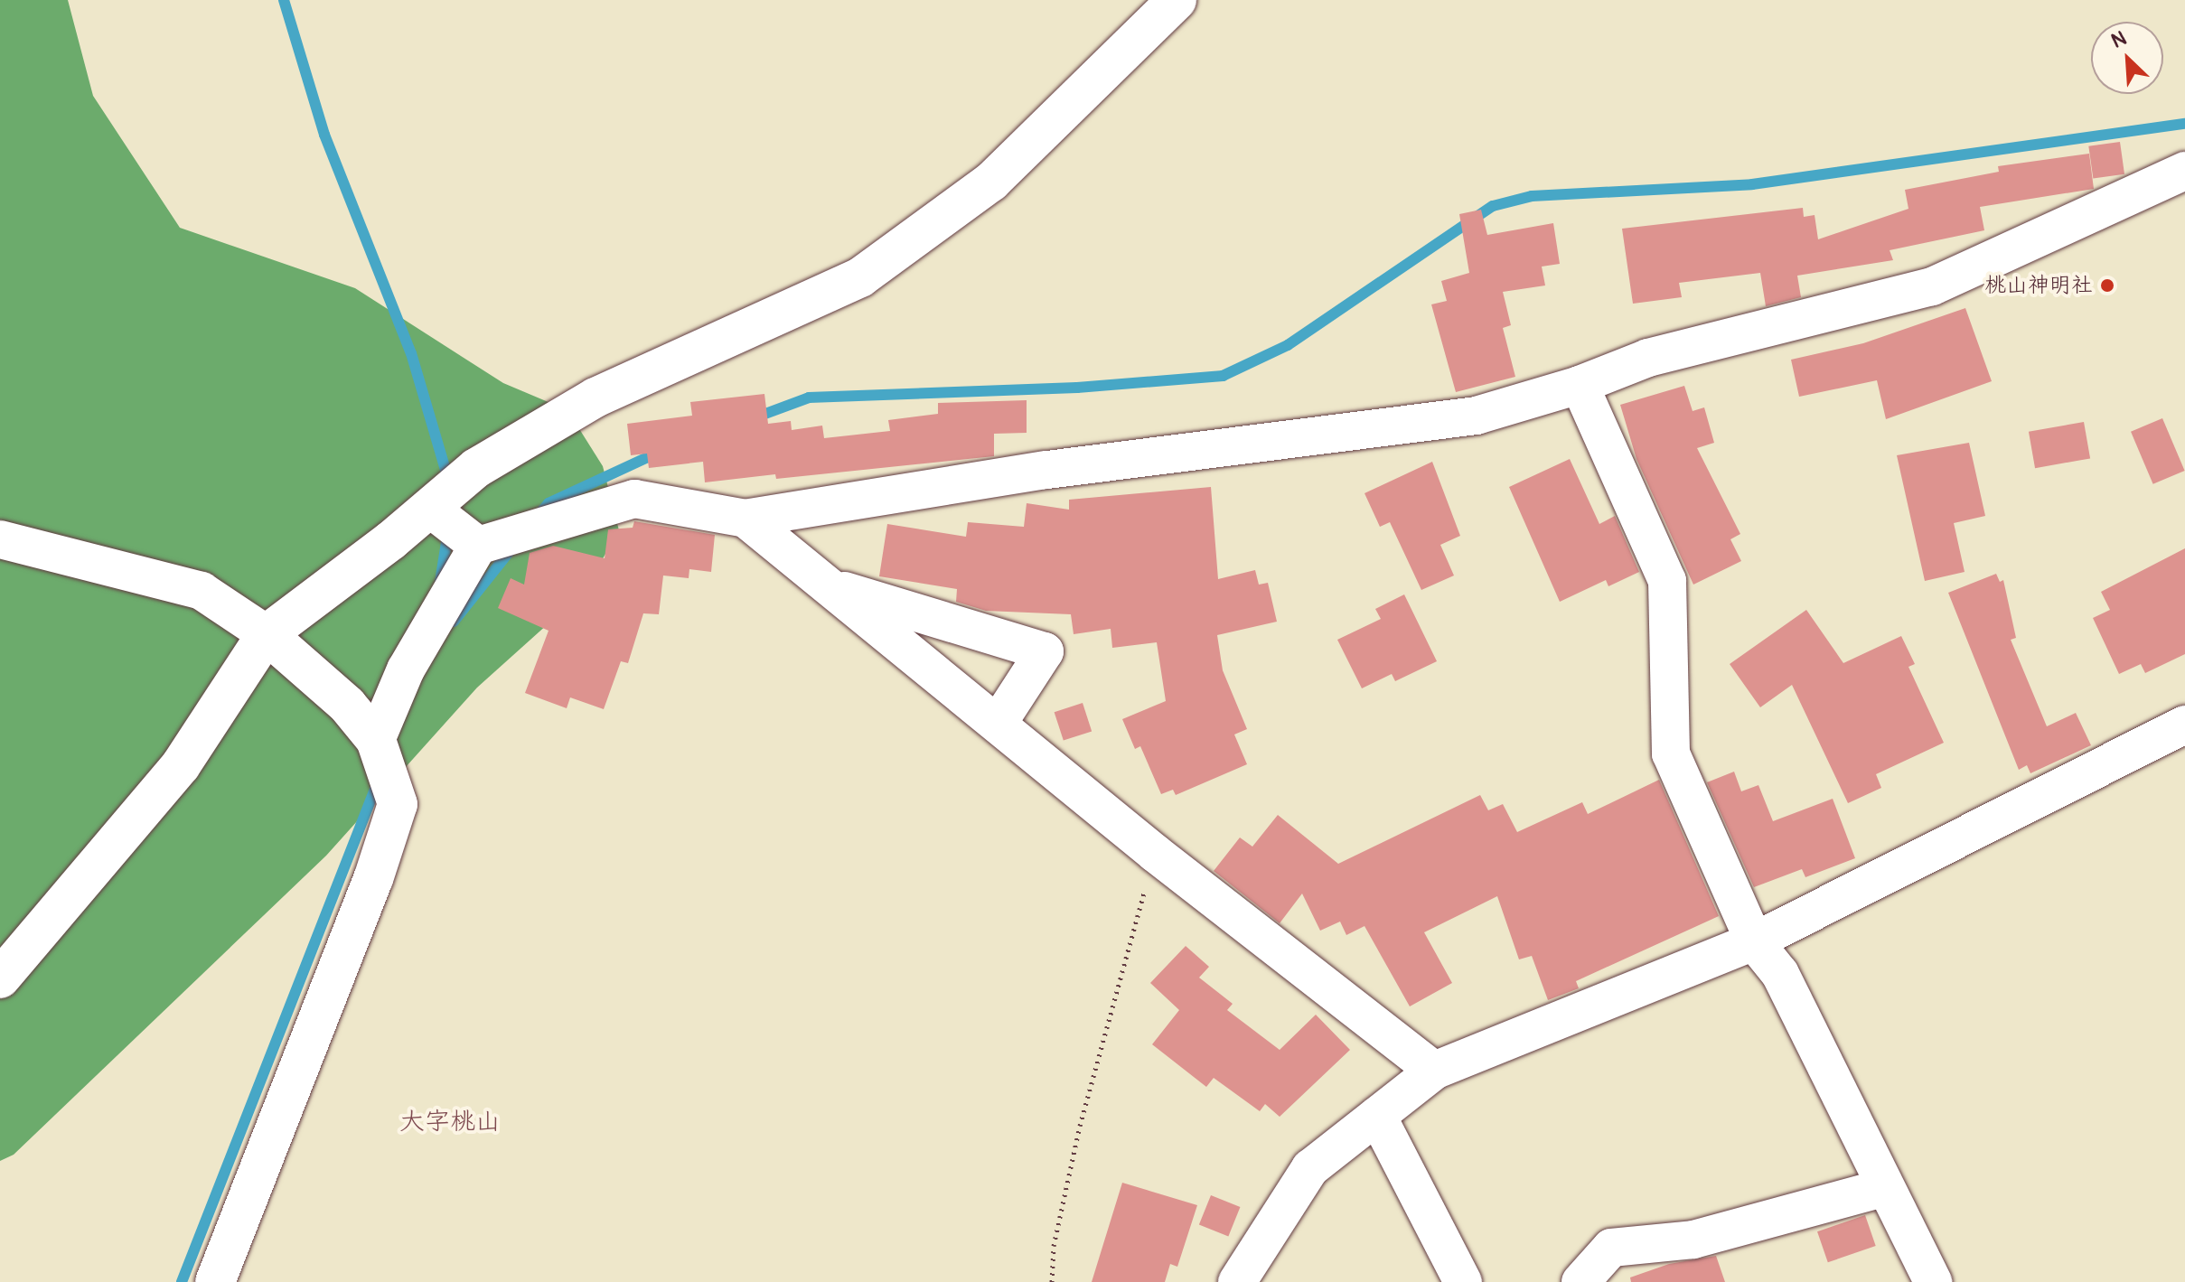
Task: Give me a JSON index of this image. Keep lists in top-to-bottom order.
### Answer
{
  "districts": ["大字桃山"],
  "places": ["桃山神明社"],
  "north": "top left"
}
